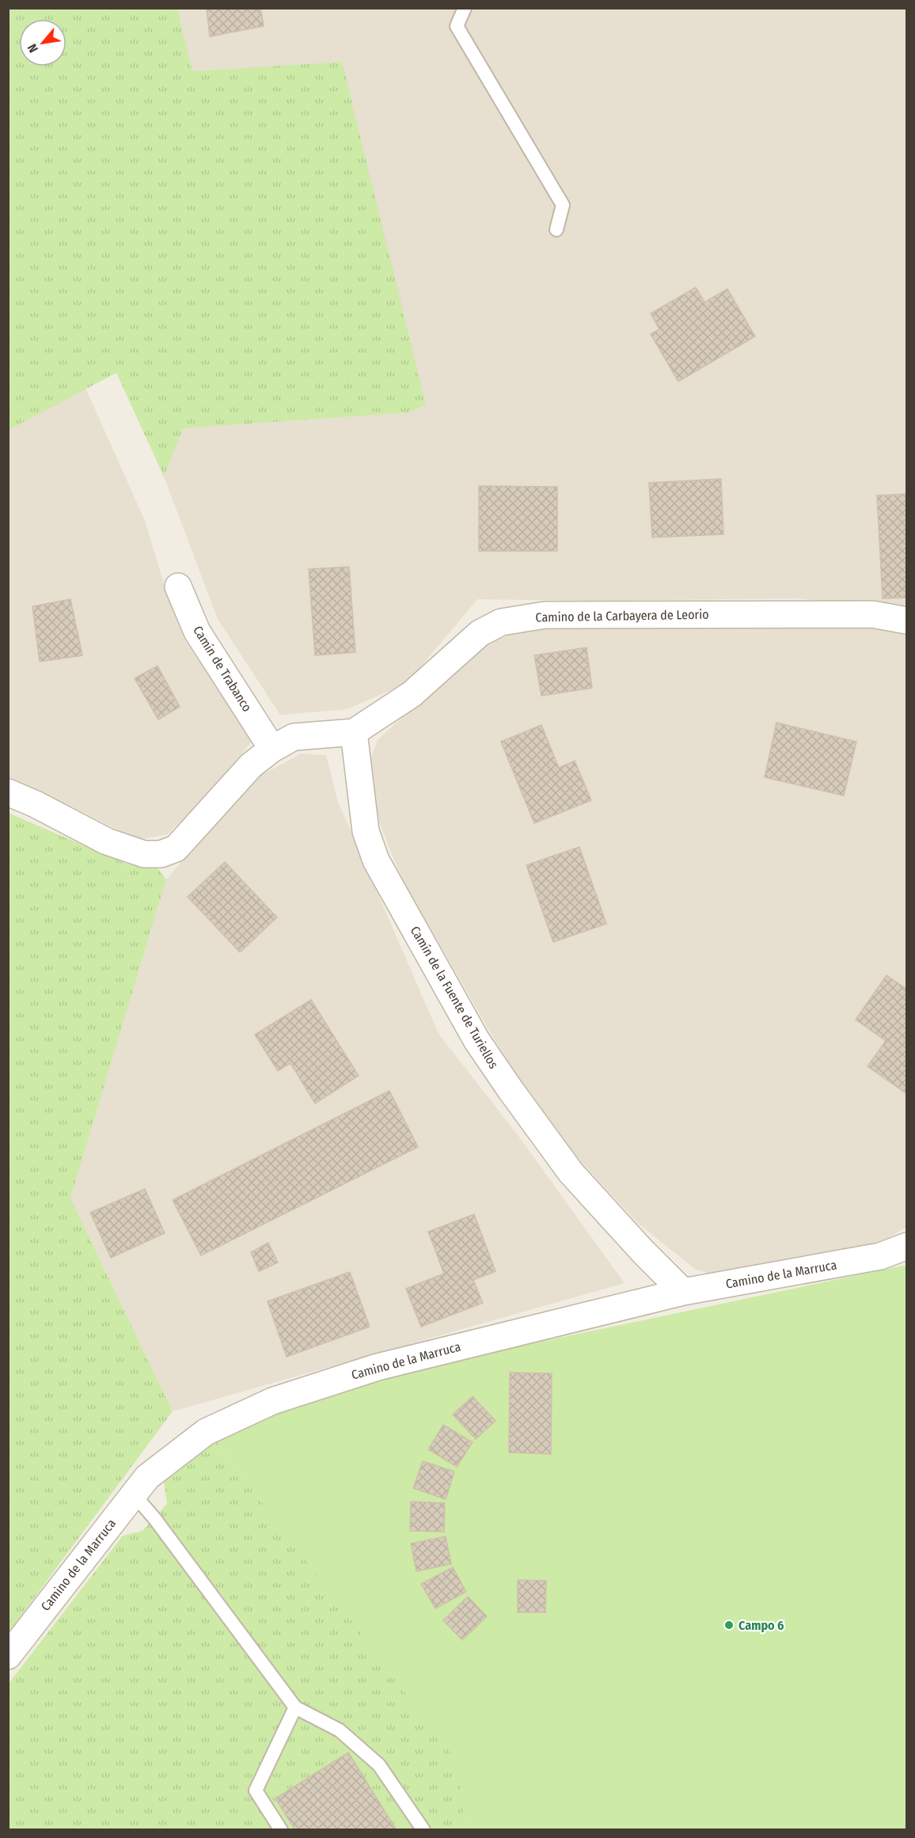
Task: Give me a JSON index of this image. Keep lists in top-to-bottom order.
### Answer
{
  "streets": {
    "street": [
      "Camino de la Carbayera de Leorio",
      "Camín de Trabanco",
      "Camín de la Fuente de Turiellos",
      "Camino de la Marruca"
    ]
  },
  "crossings": [
    ["Camino de la Carbayera de Leorio", "Camín de Trabanco"],
    ["Camino de la Carbayera de Leorio", "Camín de la Fuente de Turiellos"],
    ["Camín de la Fuente de Turiellos", "Camino de la Marruca"]
  ],
  "places": ["Campo 6"],
  "north": "bottom left"
}
